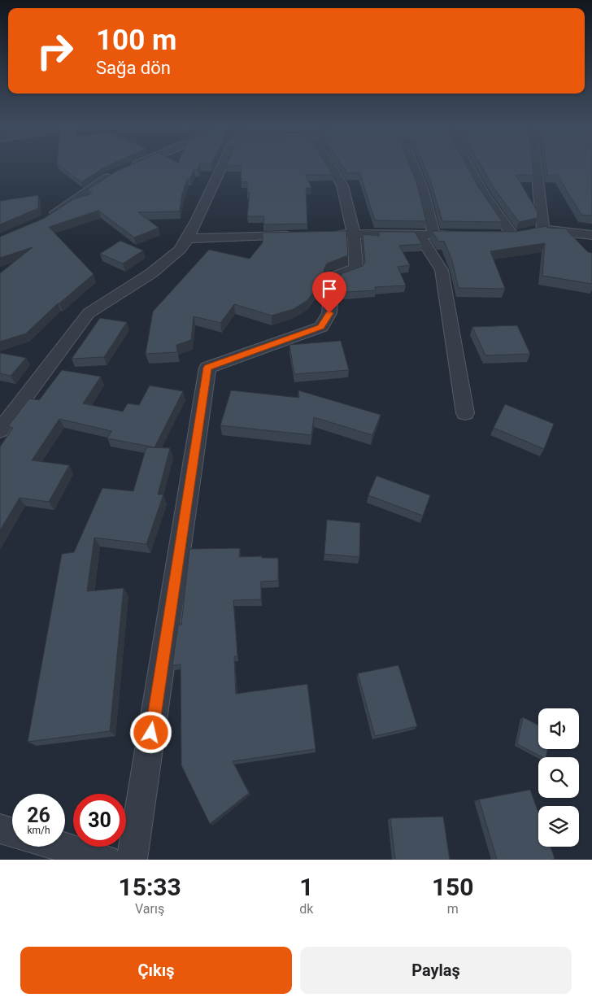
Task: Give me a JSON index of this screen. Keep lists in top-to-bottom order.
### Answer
{
  "page": {
    "turn": ["100 m", "Sağa dön"],
    "speed": "26 km/h",
    "limit": "30",
    "eta": [
      "15:33",
      "Varış",
      "1",
      "dk",
      "150",
      "m"
    ],
    "buttons": ["Çıkış", "Paylaş"]
  }
}
